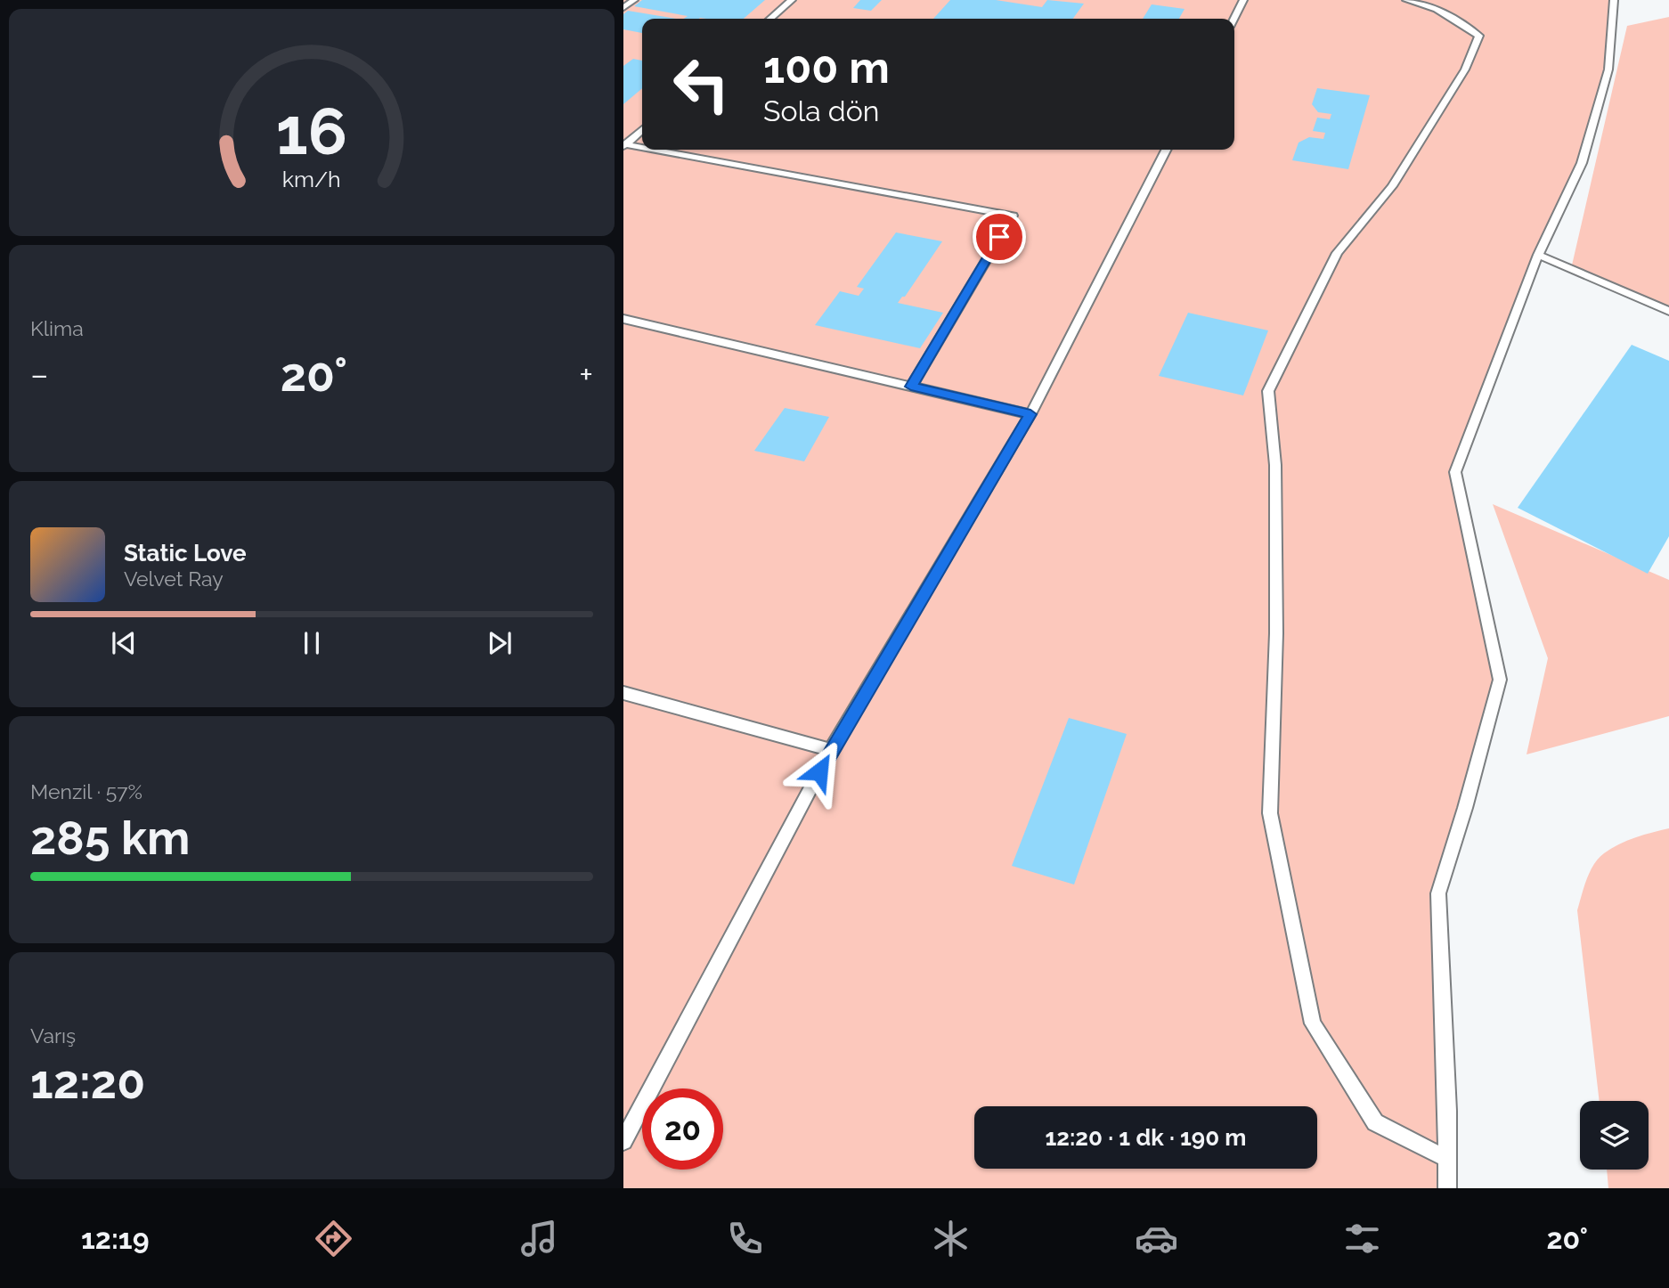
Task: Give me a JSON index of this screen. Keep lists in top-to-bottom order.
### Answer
{
  "page": {
    "turn": ["100 m", "Sola dön"],
    "tile": [
      "Klima",
      ["Menzil · 57%", "285 km"],
      ["Varış", "12:20"]
    ],
    "heat": ["−", "20°", "+"],
    "song": ["Static Love", "Velvet Ray"],
    "limit": "20",
    "trip": "12:20 · 1 dk · 190 m",
    "tabs": ["12:19", "20°"],
    "gauge": ["16", "km/h"]
  }
}
